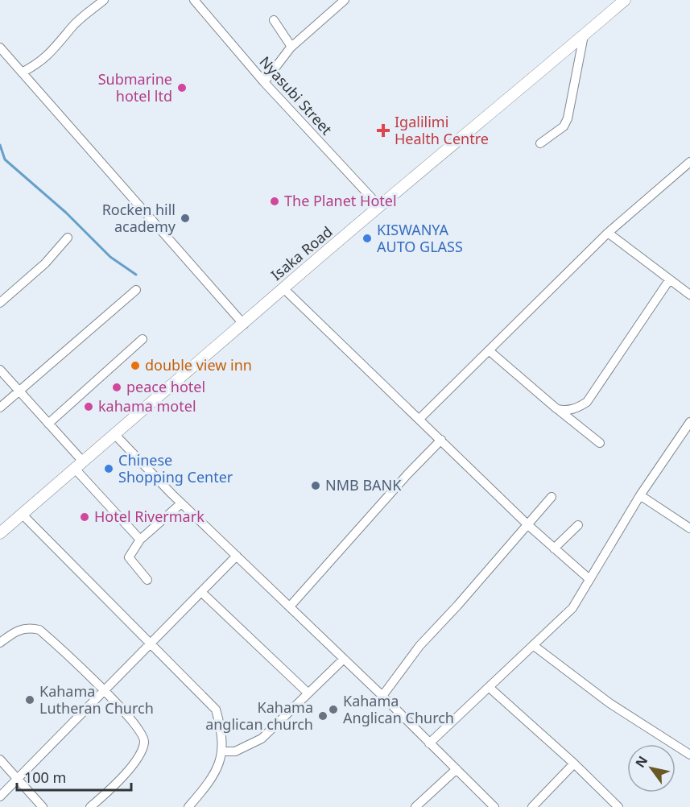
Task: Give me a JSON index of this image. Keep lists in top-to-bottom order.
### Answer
{
  "streets": {
    "street": ["Nyasubi Street", "Isaka Road"]
  },
  "crossings": [
    ["Nyasubi Street", "Isaka Road"]
  ],
  "places": {
    "other": [
      "Submarine hotel ltd",
      "The Planet Hotel",
      "Rocken hill academy",
      "KISWANYA AUTO GLASS",
      "double view inn",
      "peace hotel",
      "kahama motel",
      "Chinese Shopping Center",
      "NMB BANK",
      "Hotel Rivermark",
      "Kahama Lutheran Church",
      "Kahama Anglican Church",
      "Kahama anglican church"
    ],
    "health": ["Igalilimi Health Centre"]
  },
  "scale_bar": "100 m",
  "north": "top left"
}
